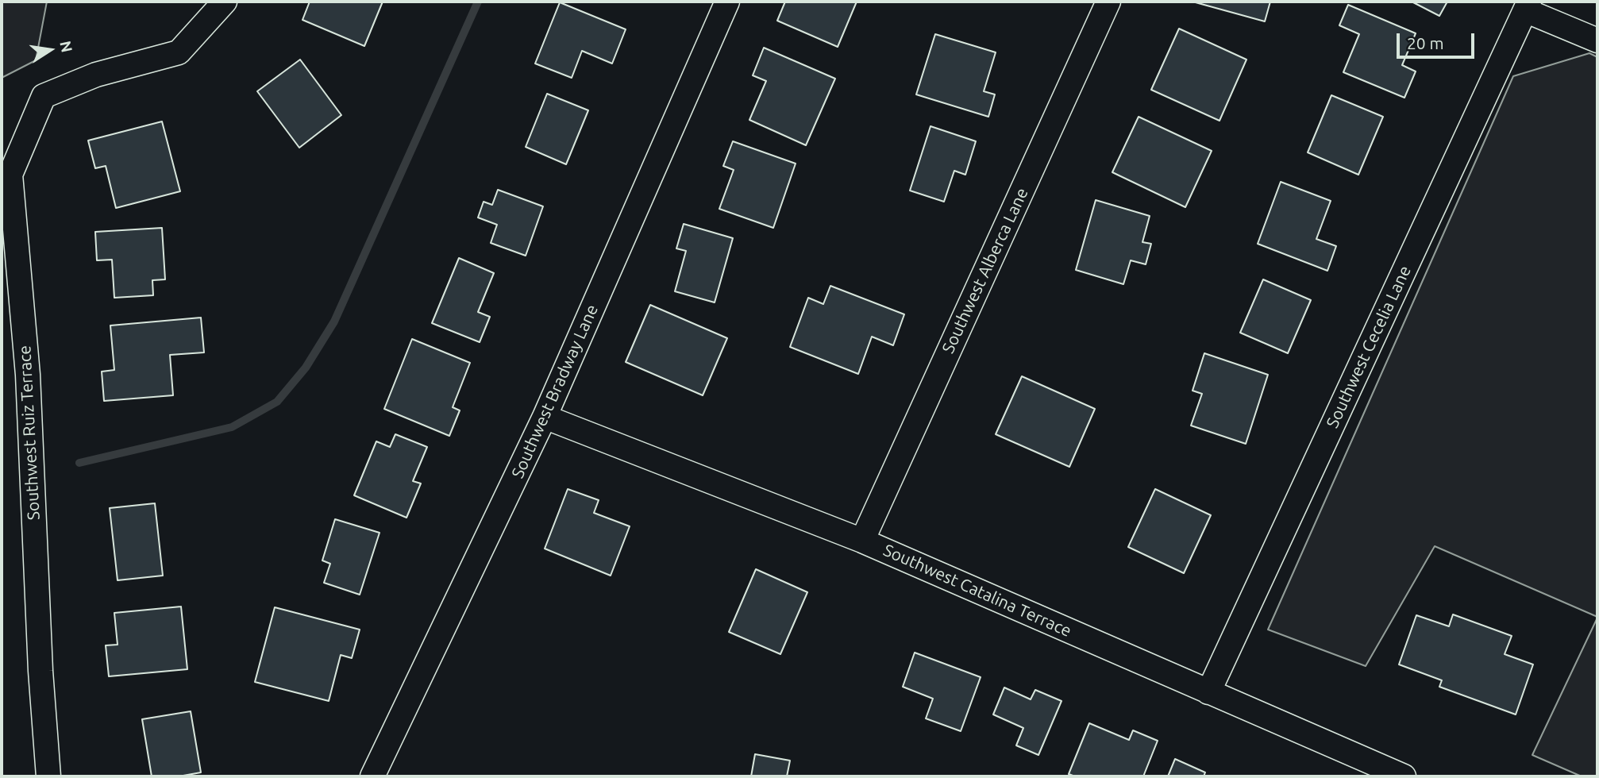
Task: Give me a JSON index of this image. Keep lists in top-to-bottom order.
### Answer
{
  "streets": {
    "street": [
      "Southwest Alberca Lane",
      "Southwest Cecelia Lane",
      "Southwest Bradway Lane",
      "Southwest Ruiz Terrace",
      "Southwest Catalina Terrace"
    ]
  },
  "crossings": [
    ["Southwest Alberca Lane", "Southwest Catalina Terrace"],
    ["Southwest Cecelia Lane", "Southwest Catalina Terrace"],
    ["Southwest Bradway Lane", "Southwest Catalina Terrace"]
  ],
  "scale_bar": "20 m",
  "north": "right"
}
